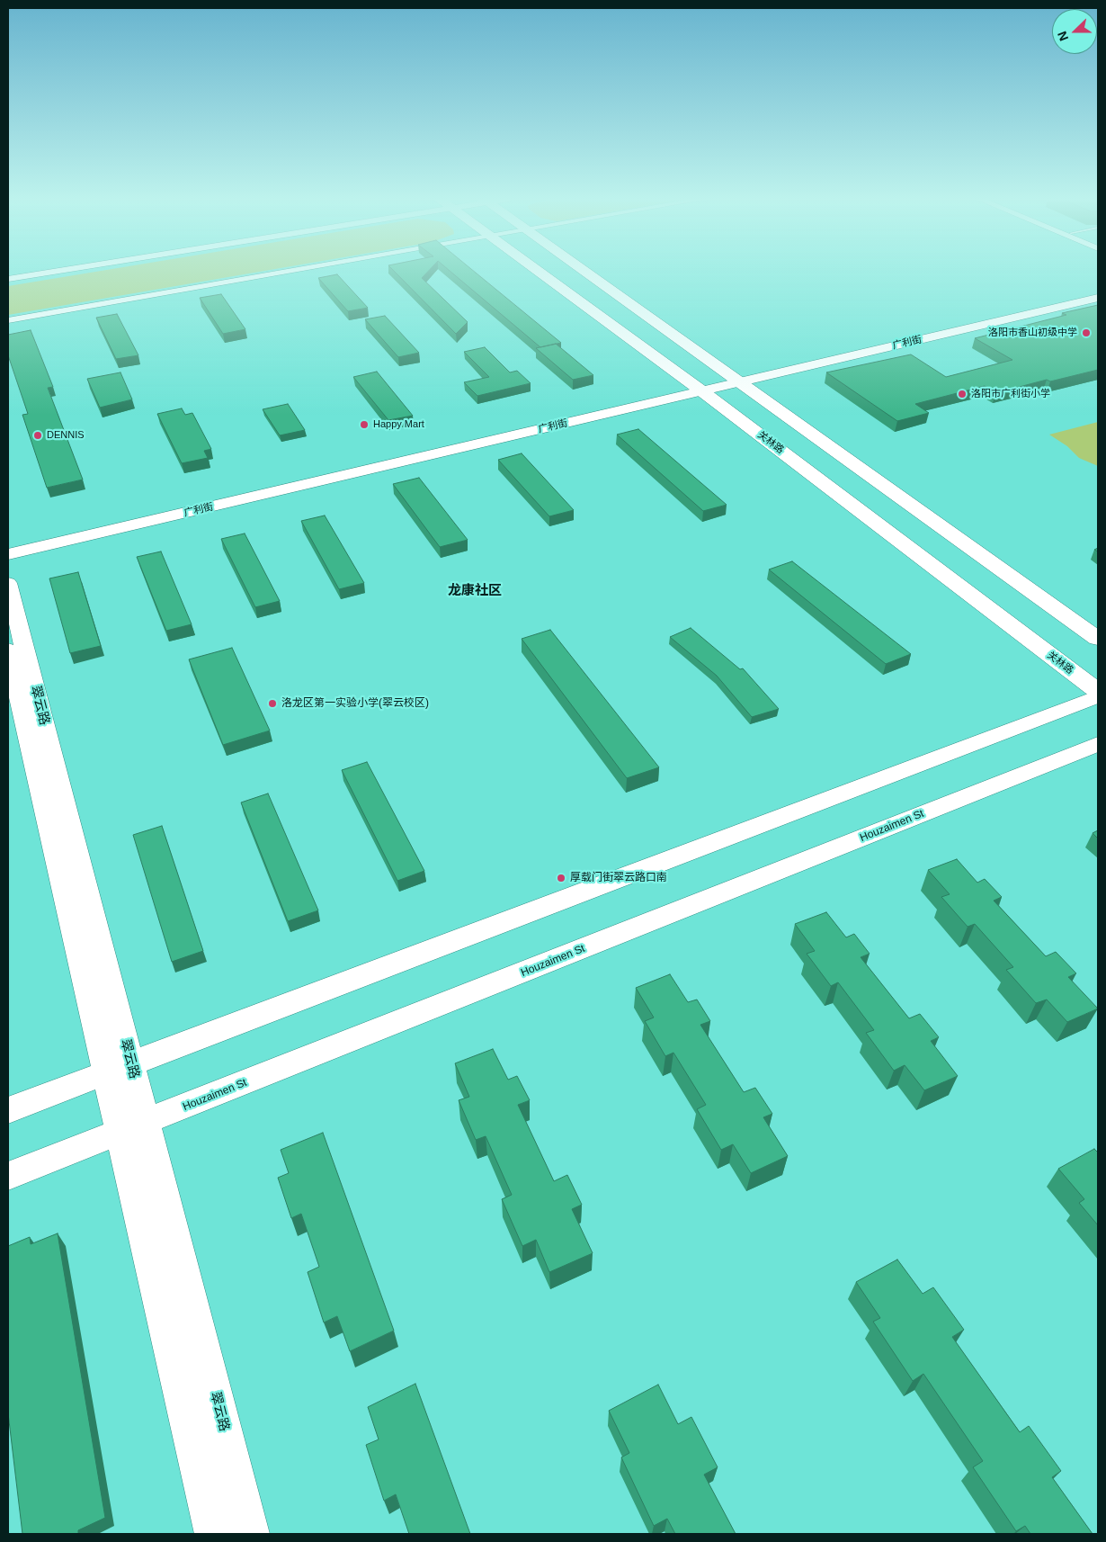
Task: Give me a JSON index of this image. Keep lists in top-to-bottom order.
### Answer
{
  "streets": {
    "main road": ["关林路"],
    "street": ["广利街", "翠云路", "Houzaimen St"]
  },
  "crossings": [
    ["广利街", "关林路"],
    ["翠云路", "Houzaimen St"]
  ],
  "districts": ["龙康社区"],
  "places": [
    "洛阳市香山初级中学",
    "洛阳市广利街小学",
    "Happy Mart",
    "DENNIS",
    "洛龙区第一实验小学(翠云校区)",
    "厚载门街翠云路口南"
  ],
  "north": "left"
}
